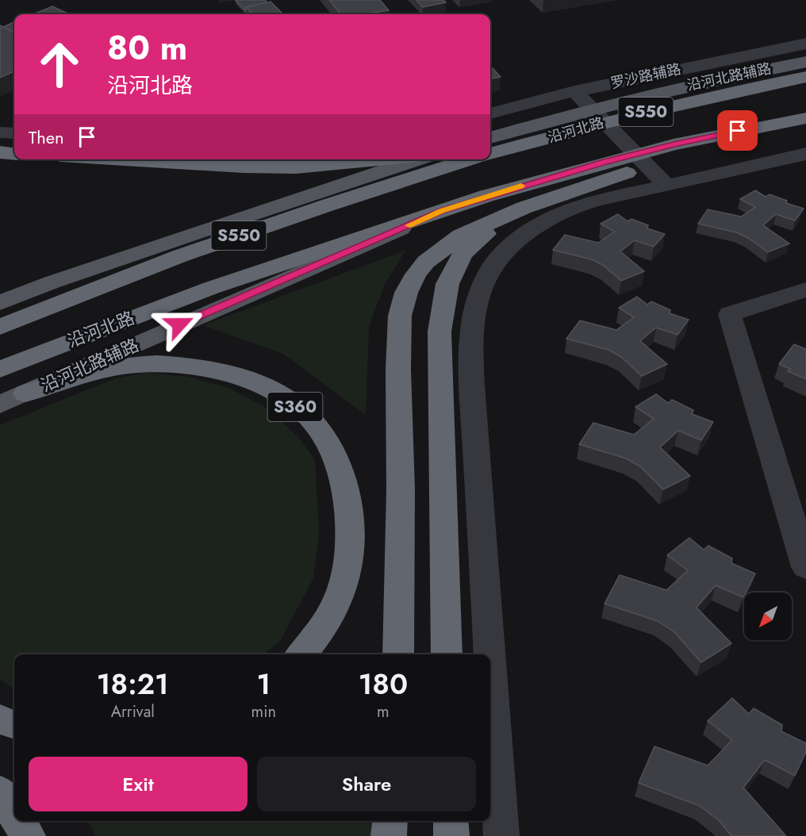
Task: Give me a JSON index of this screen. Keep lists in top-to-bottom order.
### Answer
{
  "streets": {
    "highway": ["S550", "沿河北路", "S360"],
    "main road": ["沿河北路辅路"],
    "street": ["罗沙路辅路"]
  },
  "crossings": [
    ["沿河北路辅路", "沿河北路"],
    ["沿河北路辅路", "S360"]
  ],
  "north": "bottom left",
  "page": {
    "turn": ["80 m", "沿河北路"],
    "then": "Then",
    "eta": [
      "18:21",
      "Arrival",
      "1",
      "min",
      "180",
      "m"
    ],
    "buttons": ["Exit", "Share"]
  }
}
